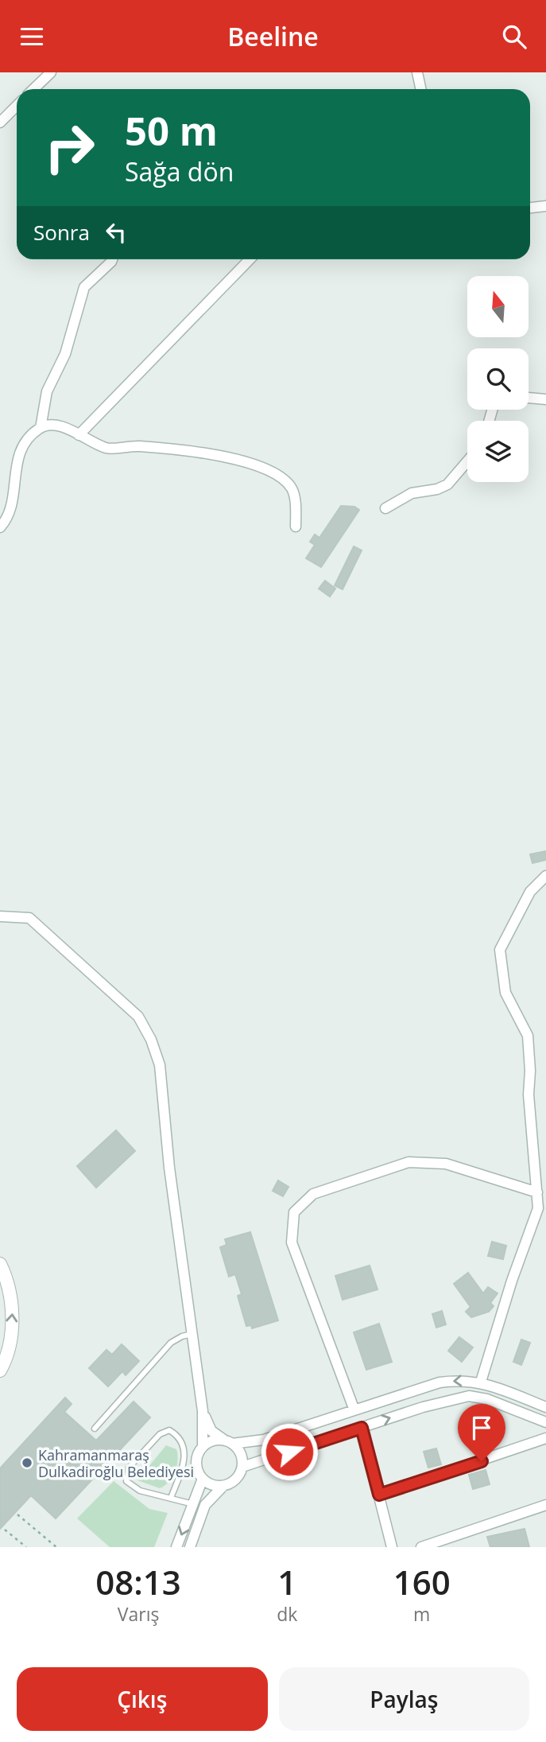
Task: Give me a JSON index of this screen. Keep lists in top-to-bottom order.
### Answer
{
  "places": ["Kahramanmaraş Dulkadiroğlu Belediyesi"],
  "north": "top",
  "page": {
    "header": "Beeline",
    "turn": ["50 m", "Sağa dön"],
    "then": "Sonra",
    "eta": [
      "08:13",
      "Varış",
      "1",
      "dk",
      "160",
      "m"
    ],
    "buttons": ["Çıkış", "Paylaş"]
  }
}
